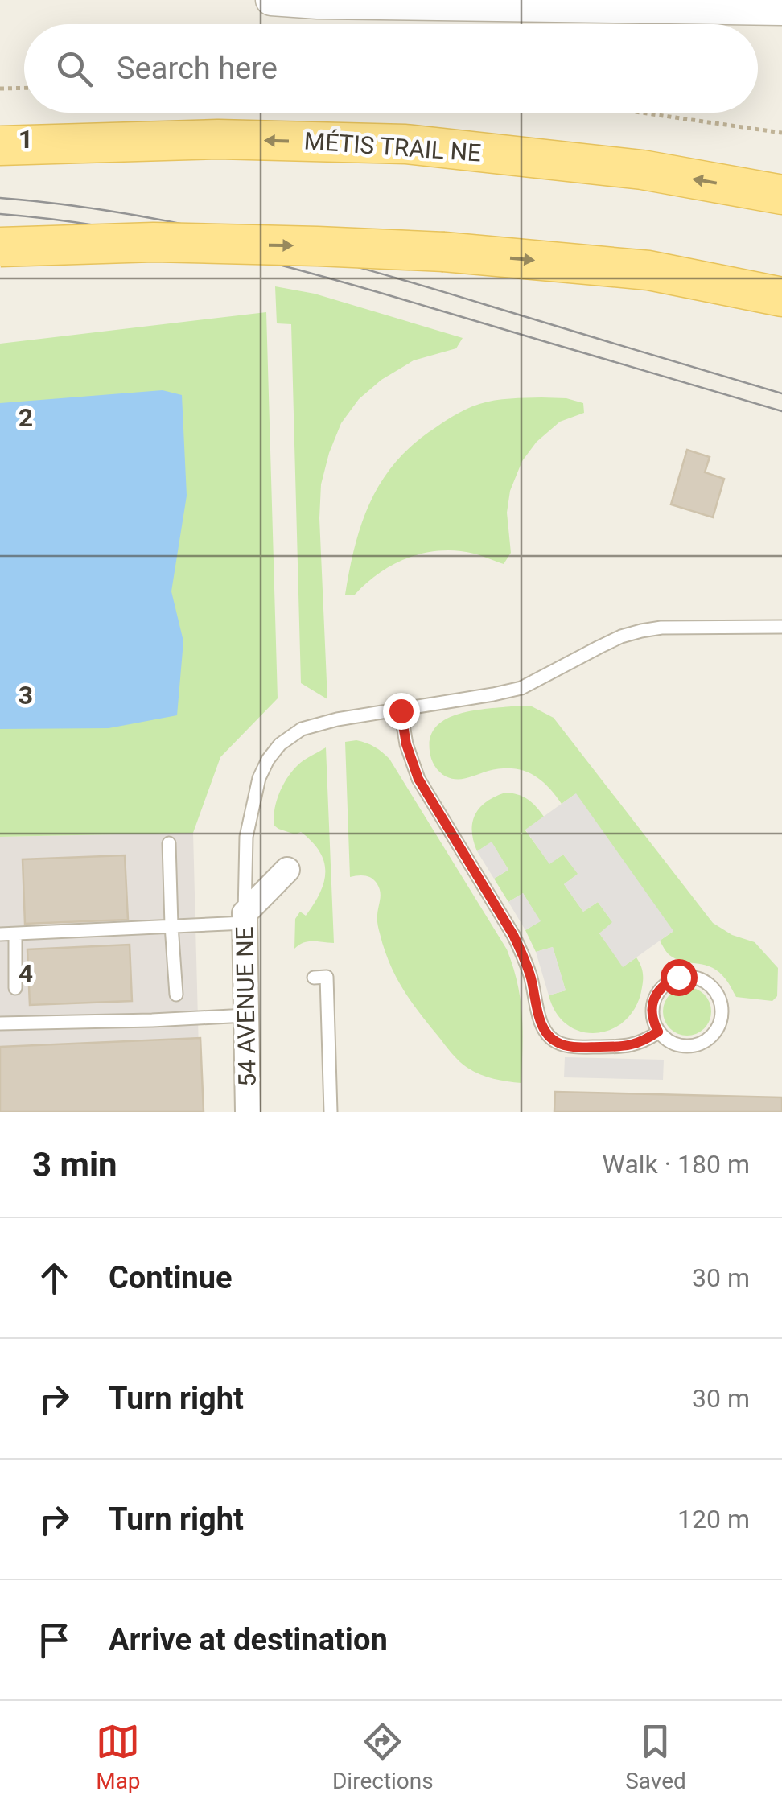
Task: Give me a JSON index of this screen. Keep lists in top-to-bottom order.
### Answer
{
  "streets": {
    "main road": ["MÉTIS TRAIL NE"],
    "street": ["54 AVENUE NE"]
  },
  "page": {
    "search": "Search here",
    "heading": ["3 min", "Walk · 180 m"],
    "list": [
      ["Continue", "30 m"],
      ["Turn right", "30 m"],
      ["Turn right", "120 m"],
      "Arrive at destination"
    ],
    "nav": ["Map", "Directions", "Saved"]
  },
  "grid": {
    "rows": [
      "1",
      "2",
      "3",
      "4"
    ]
  }
}
